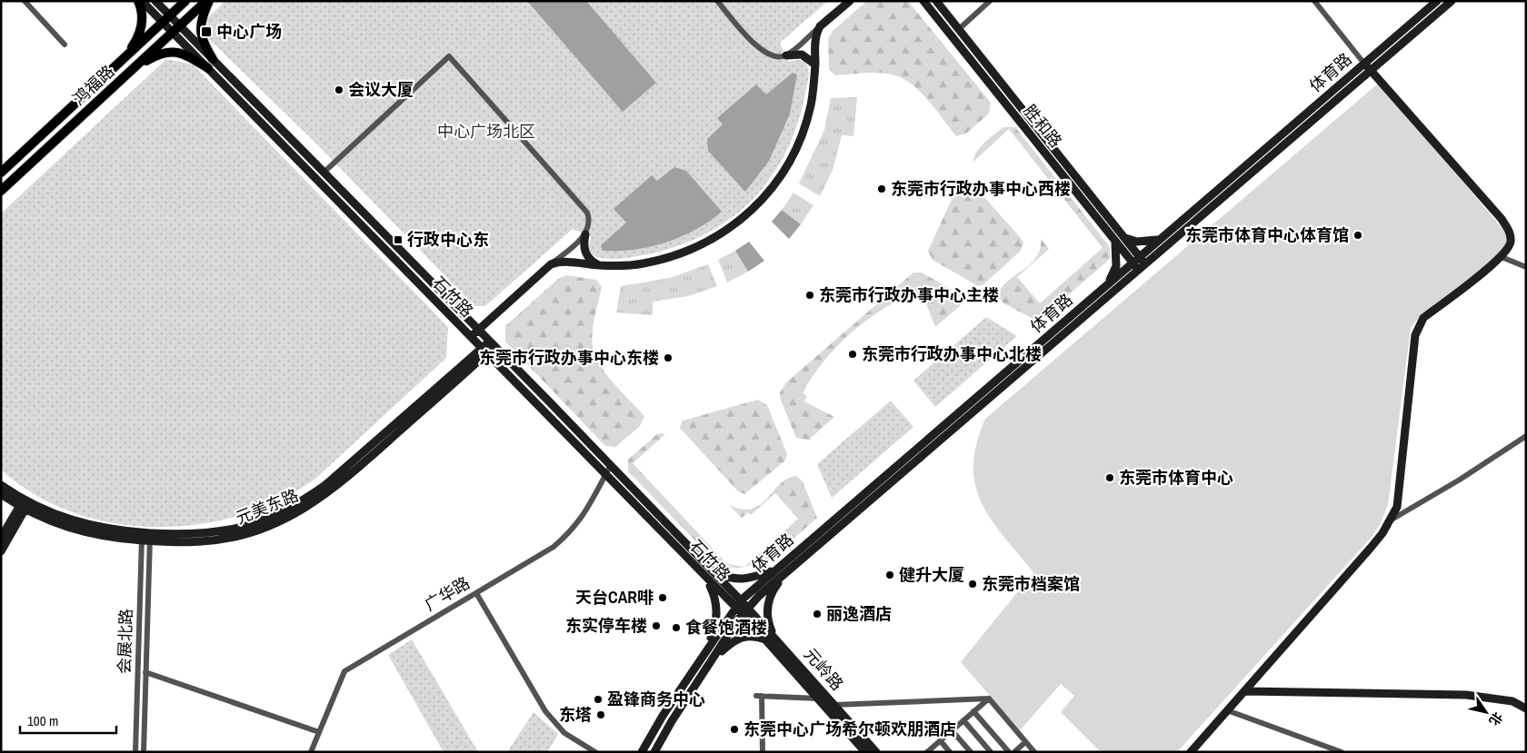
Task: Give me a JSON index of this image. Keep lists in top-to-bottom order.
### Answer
{
  "streets": {
    "main road": ["鸿福路"],
    "street": [
      "体育路",
      "胜和路",
      "石竹路",
      "元美东路",
      "广华路",
      "会展北路",
      "元岭路"
    ]
  },
  "crossings": [
    ["体育路", "胜和路"],
    ["体育路", "石竹路"],
    ["体育路", "元岭路"],
    ["鸿福路", "石竹路"],
    ["石竹路", "元美东路"],
    ["石竹路", "广华路"],
    ["石竹路", "元岭路"],
    ["元美东路", "会展北路"]
  ],
  "parks": ["中心广场北区"],
  "places": {
    "transit": ["中心广场", "行政中心东"],
    "other": [
      "会议大厦",
      "东莞市行政办事中心西楼",
      "东莞市体育中心体育馆",
      "东莞市行政办事中心主楼",
      "东莞市行政办事中心北楼",
      "东莞市行政办事中心东楼",
      "东莞市体育中心",
      "健升大厦",
      "东莞市档案馆",
      "天台CAR啡",
      "丽逸酒店",
      "东实停车楼",
      "食餐饱酒楼",
      "盈锋商务中心",
      "东塔",
      "东莞中心广场希尔顿欢朋酒店"
    ]
  },
  "scale_bar": "100 m",
  "north": "bottom right"
}
